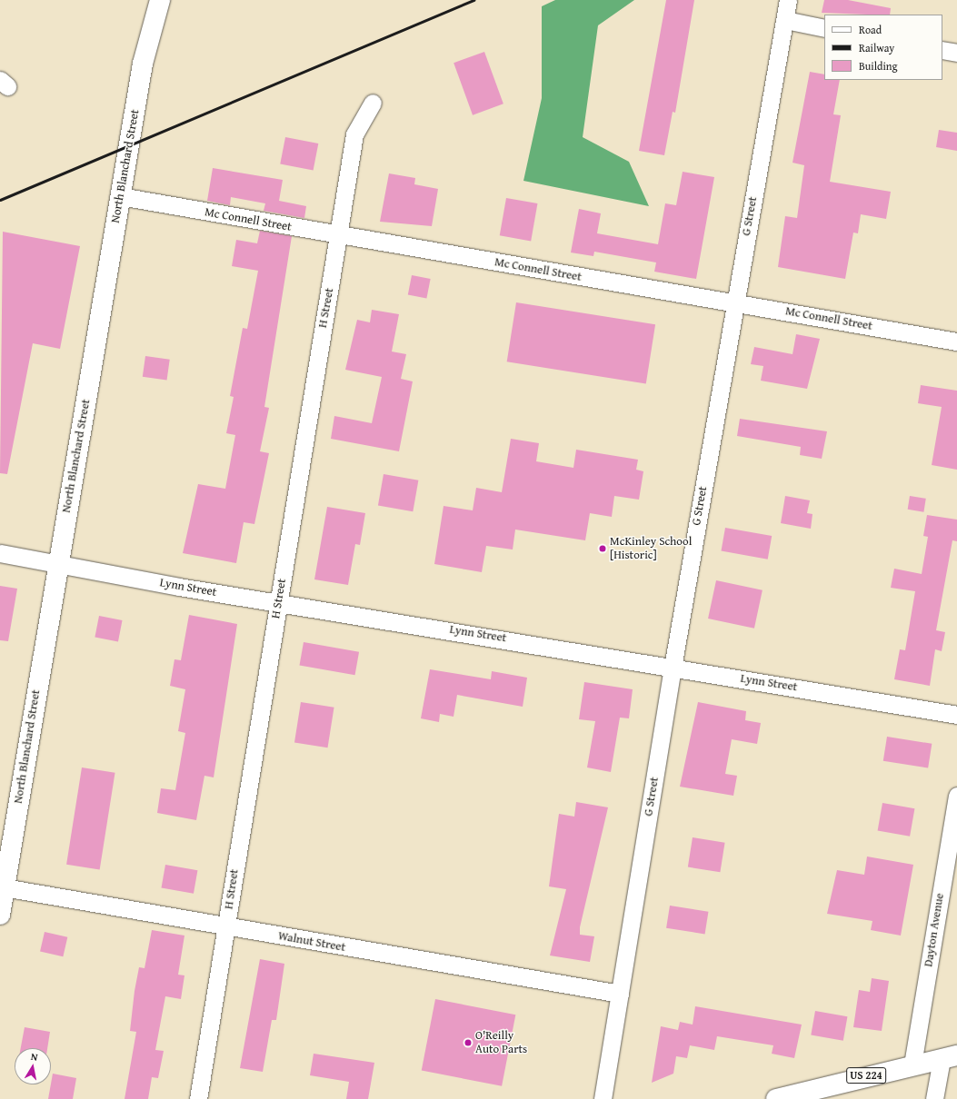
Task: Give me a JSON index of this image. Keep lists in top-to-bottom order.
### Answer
{
  "streets": {
    "main road": ["North Blanchard Street", "US 224"],
    "street": [
      "G Street",
      "Mc Connell Street",
      "H Street",
      "Lynn Street",
      "Dayton Avenue",
      "Walnut Street"
    ]
  },
  "crossings": [
    ["North Blanchard Street", "Mc Connell Street"],
    ["North Blanchard Street", "Lynn Street"],
    ["North Blanchard Street", "Walnut Street"],
    ["G Street", "Mc Connell Street"],
    ["G Street", "Lynn Street"],
    ["G Street", "Walnut Street"],
    ["Mc Connell Street", "H Street"],
    ["H Street", "Lynn Street"],
    ["H Street", "Walnut Street"],
    ["Dayton Avenue", "US 224"]
  ],
  "places": ["McKinley School [Historic]", "O'Reilly Auto Parts"],
  "legend": ["Road", "Railway", "Building"],
  "north": "top"
}
